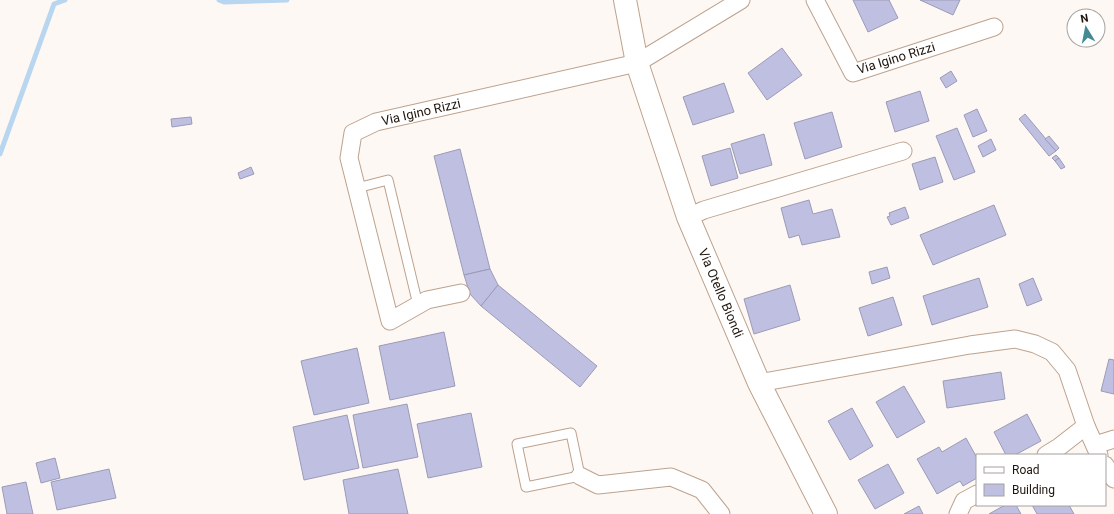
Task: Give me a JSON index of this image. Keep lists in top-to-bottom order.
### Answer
{
  "streets": {
    "street": ["Via Igino Rizzi", "Via Otello Biondi"]
  },
  "crossings": [
    ["Via Igino Rizzi", "Via Otello Biondi"]
  ],
  "legend": ["Road", "Building"],
  "north": "top"
}
